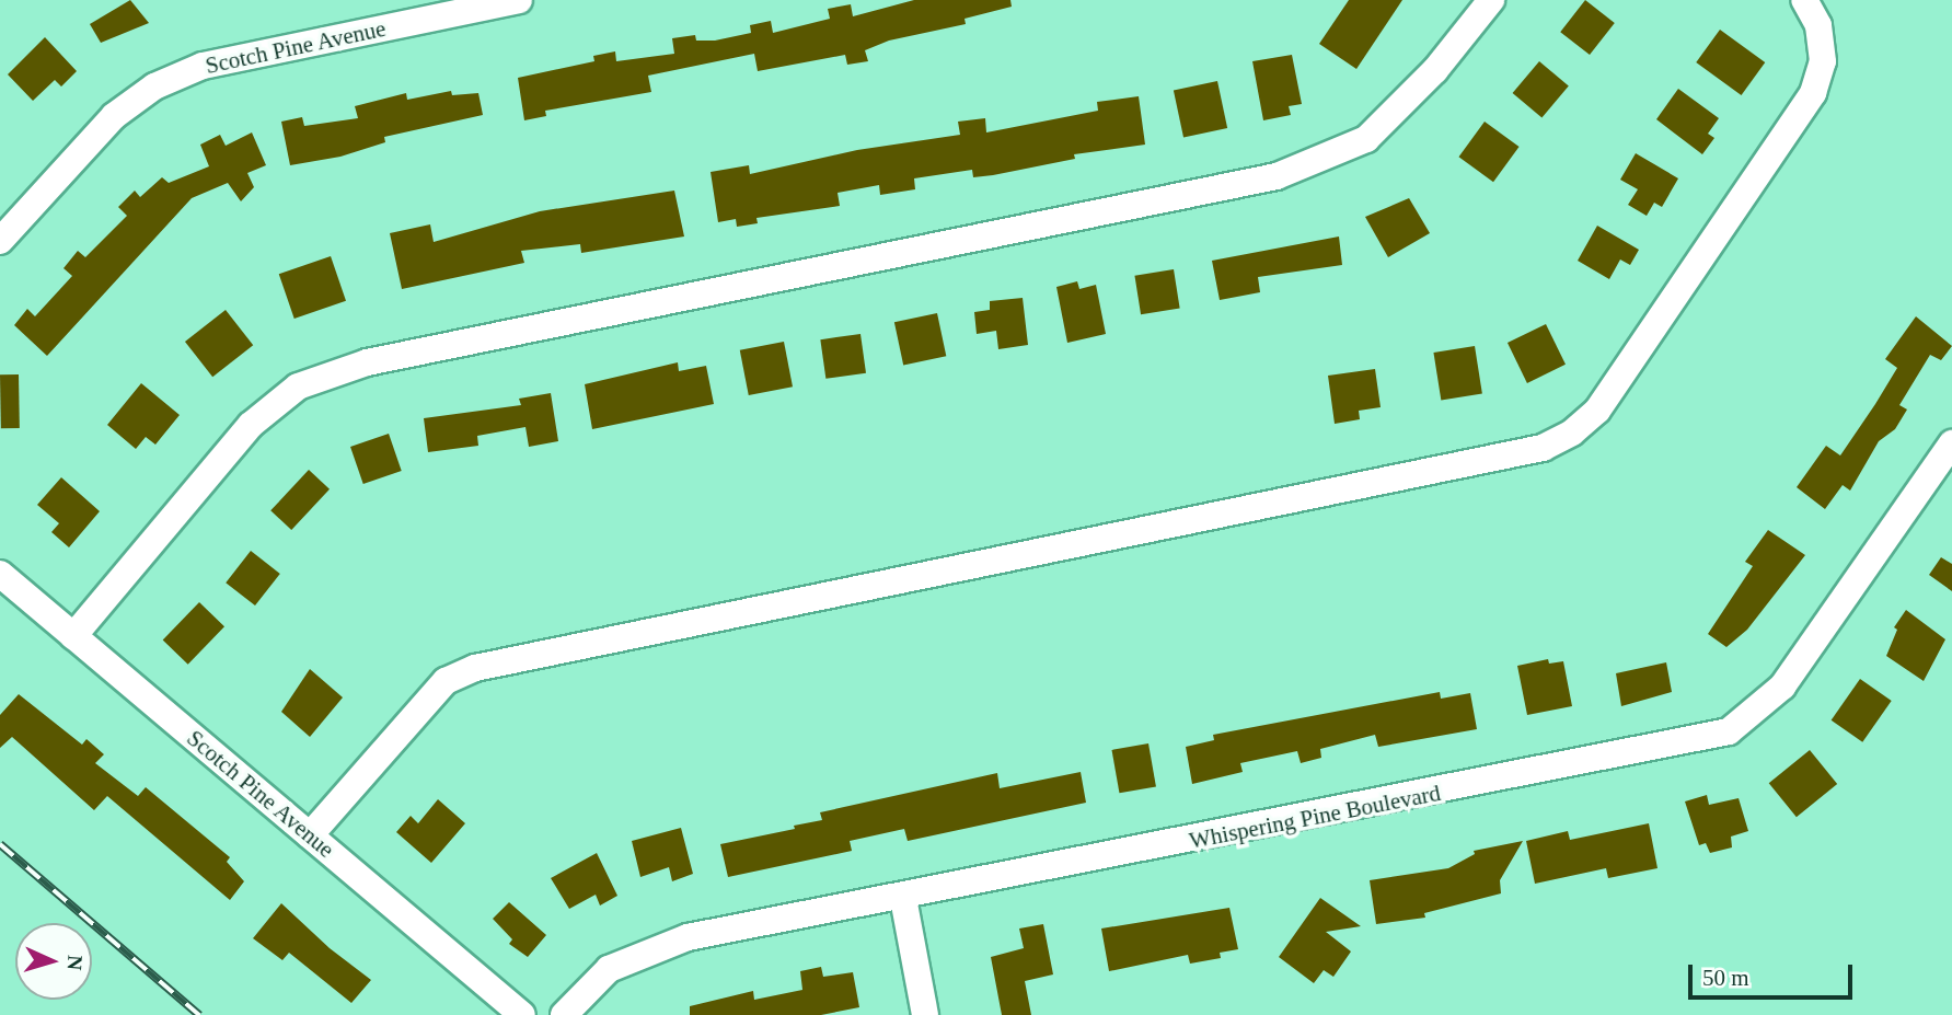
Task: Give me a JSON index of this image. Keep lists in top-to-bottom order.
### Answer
{
  "streets": {
    "street": ["Scotch Pine Avenue", "Whispering Pine Boulevard"]
  },
  "scale_bar": "50 m",
  "north": "right"
}
